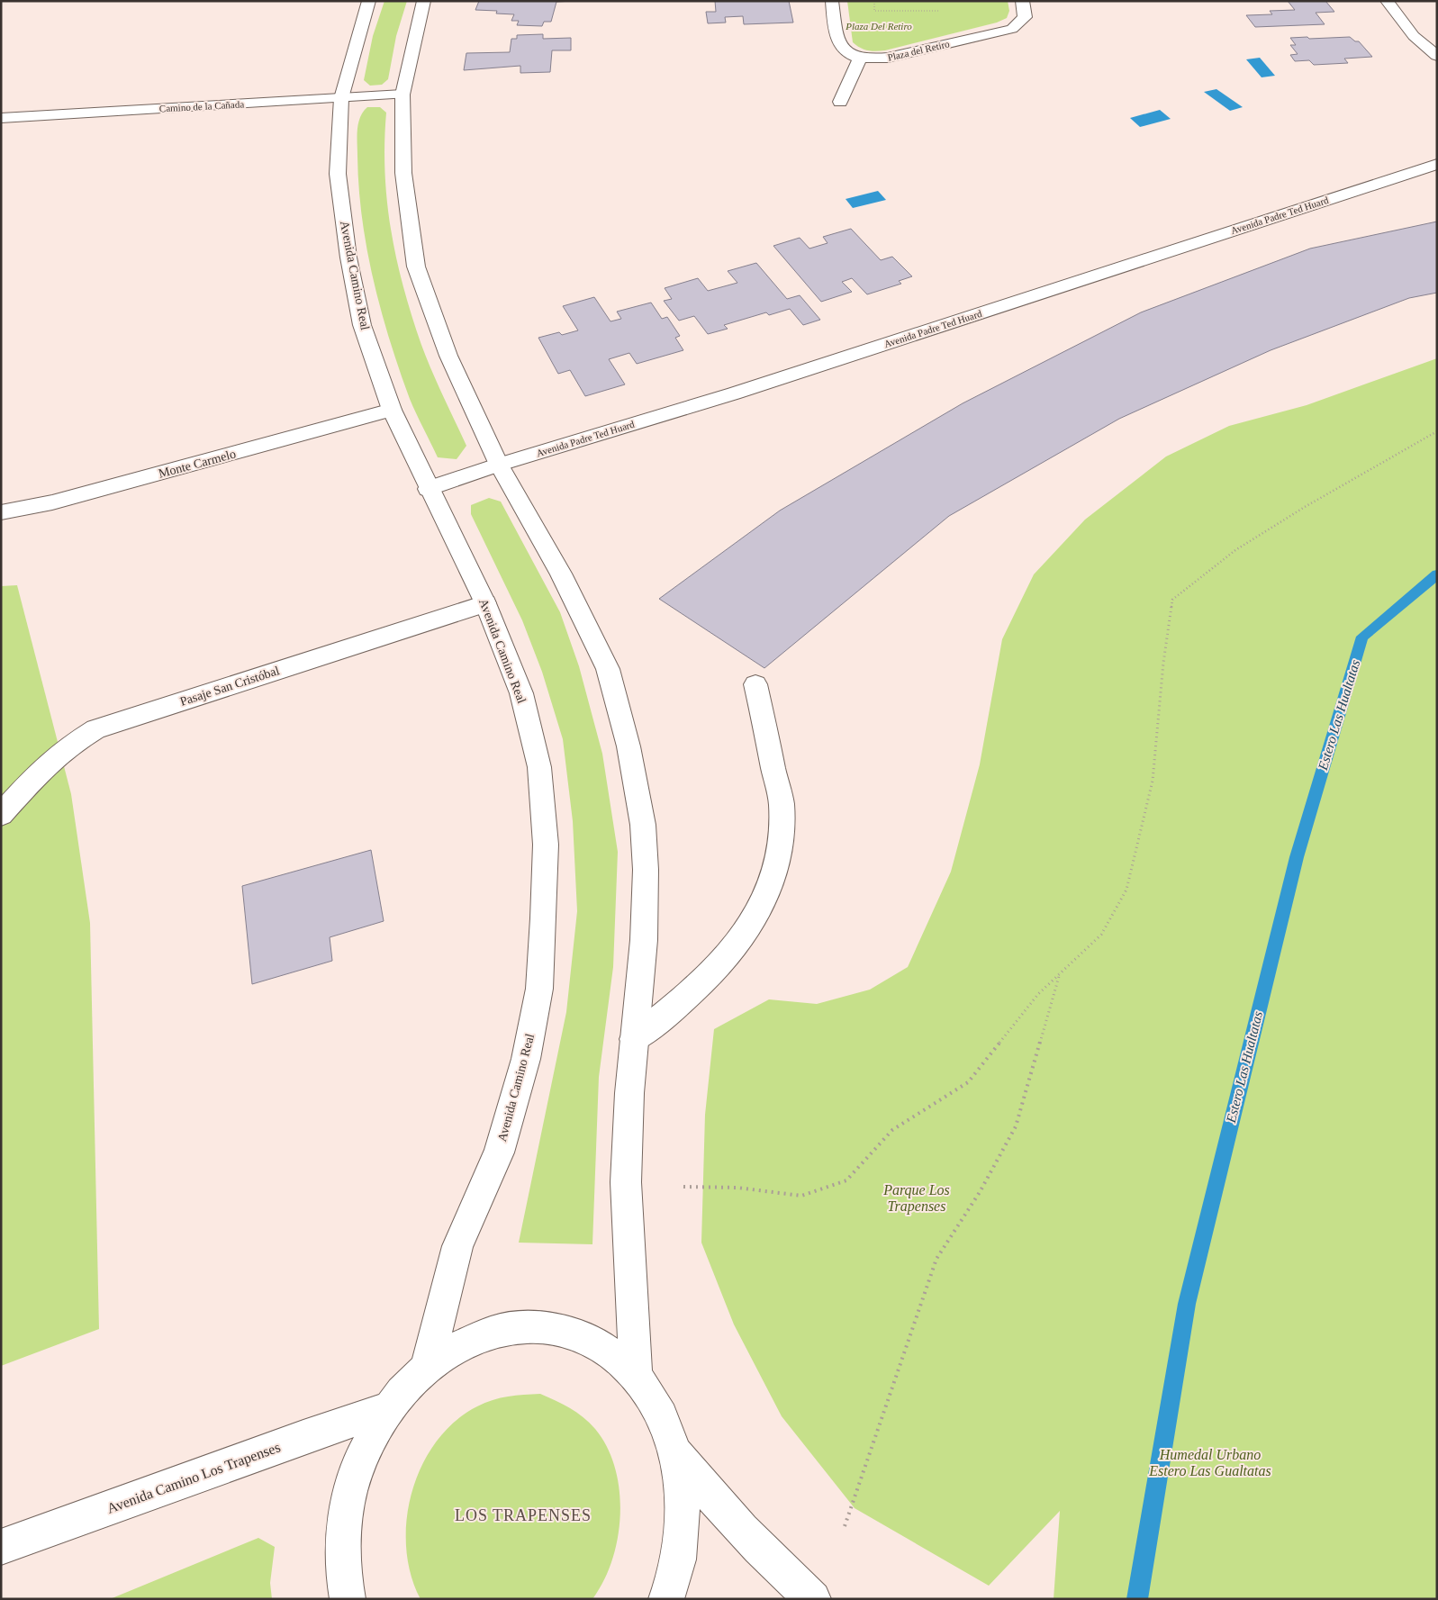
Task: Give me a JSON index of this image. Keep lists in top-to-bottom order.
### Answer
{
  "streets": {
    "main road": [
      "Plaza del Retiro",
      "Camino de la Cañada",
      "Avenida Padre Ted Huard",
      "Avenida Camino Real",
      "Monte Carmelo",
      "Pasaje San Cristóbal",
      "Avenida Camino Los Trapenses"
    ]
  },
  "crossings": [
    ["Camino de la Cañada", "Avenida Camino Real"],
    ["Avenida Padre Ted Huard", "Avenida Camino Real"],
    ["Avenida Camino Real", "Monte Carmelo"],
    ["Avenida Camino Real", "Pasaje San Cristóbal"]
  ],
  "districts": ["LOS TRAPENSES"],
  "water": ["Estero Las Hualtatas"],
  "parks": ["Plaza Del Retiro", "Parque Los Trapenses", "Humedal Urbano Estero Las Gualtatas"]
}
